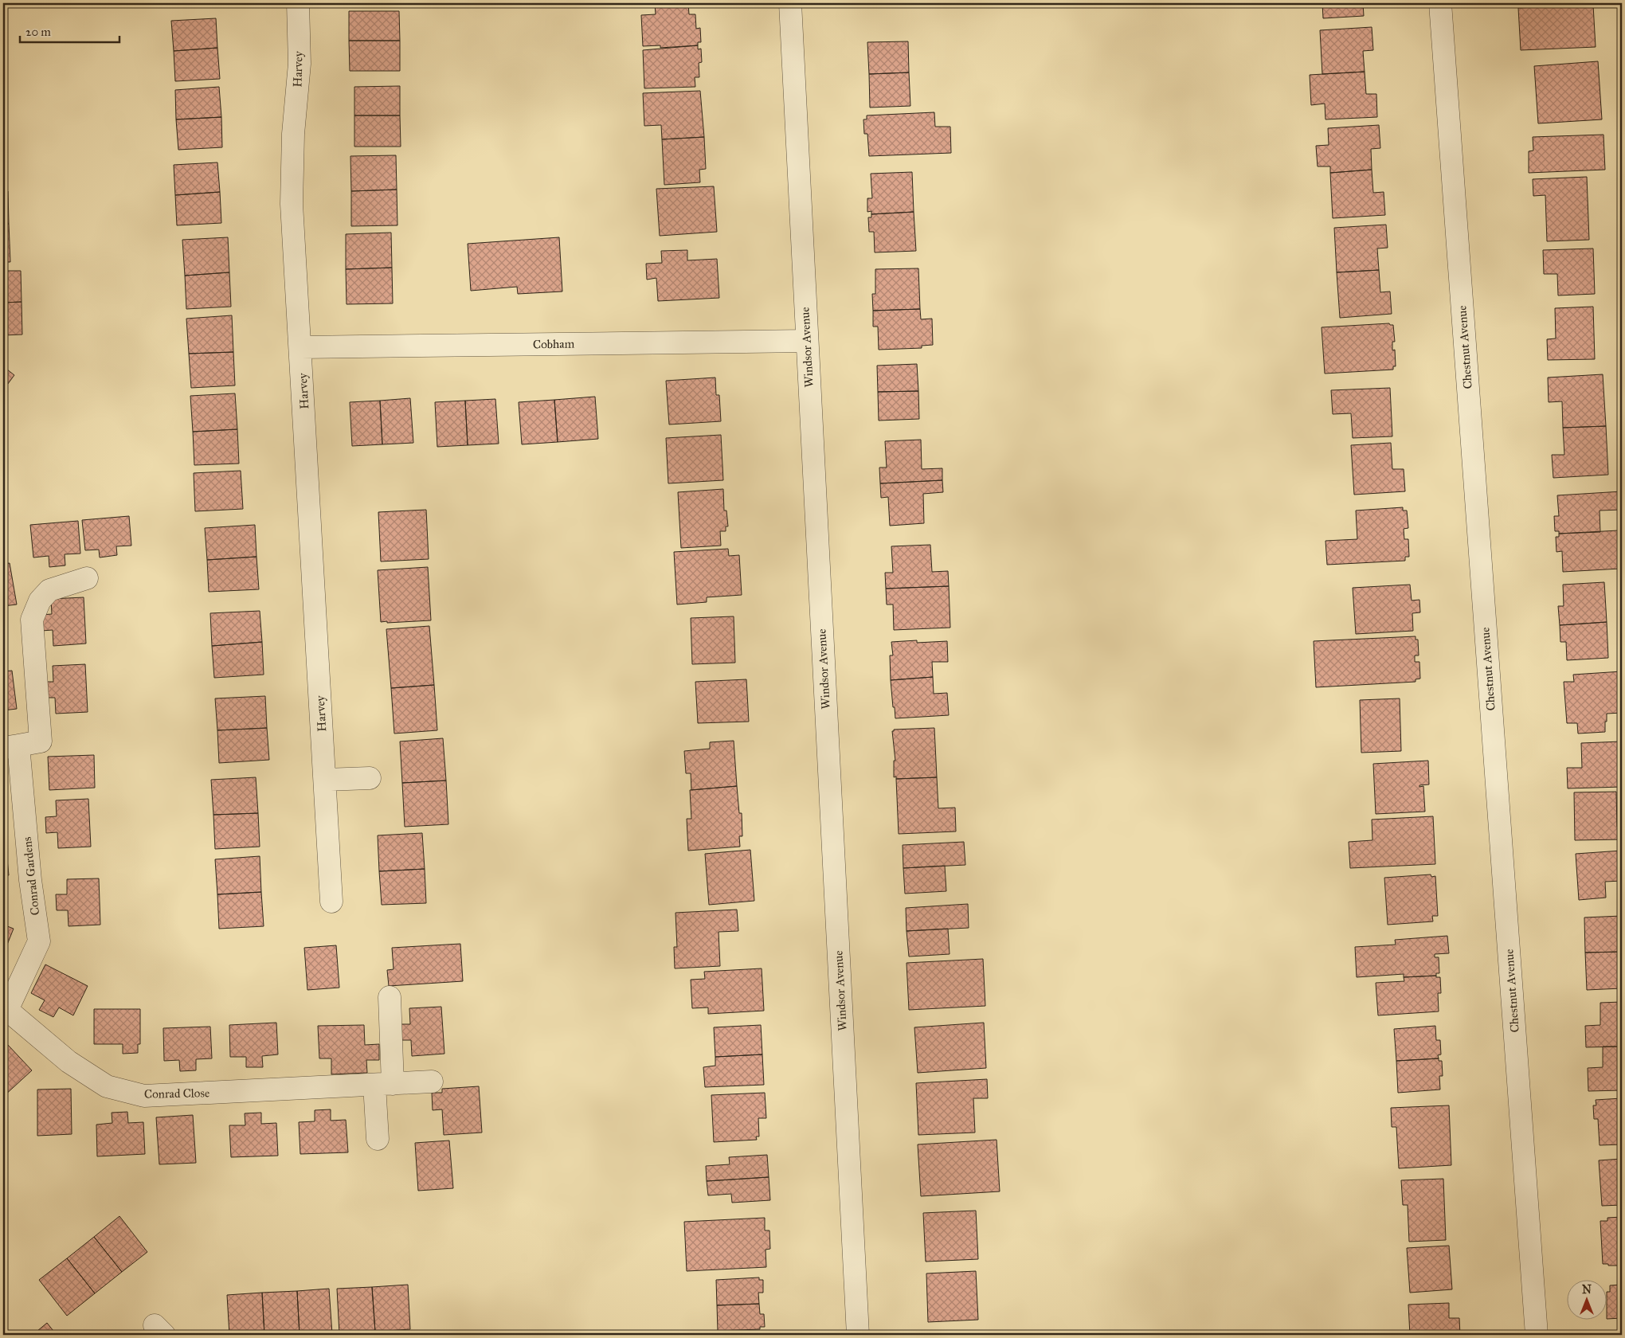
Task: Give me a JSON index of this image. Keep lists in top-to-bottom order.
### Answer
{
  "streets": {
    "street": [
      "Harvey",
      "Cobham",
      "Windsor Avenue",
      "Chestnut Avenue",
      "Conrad Gardens",
      "Conrad Close"
    ]
  },
  "crossings": [
    ["Harvey", "Cobham"],
    ["Cobham", "Windsor Avenue"],
    ["Conrad Gardens", "Conrad Close"]
  ],
  "scale_bar": "20 m",
  "north": "top"
}
